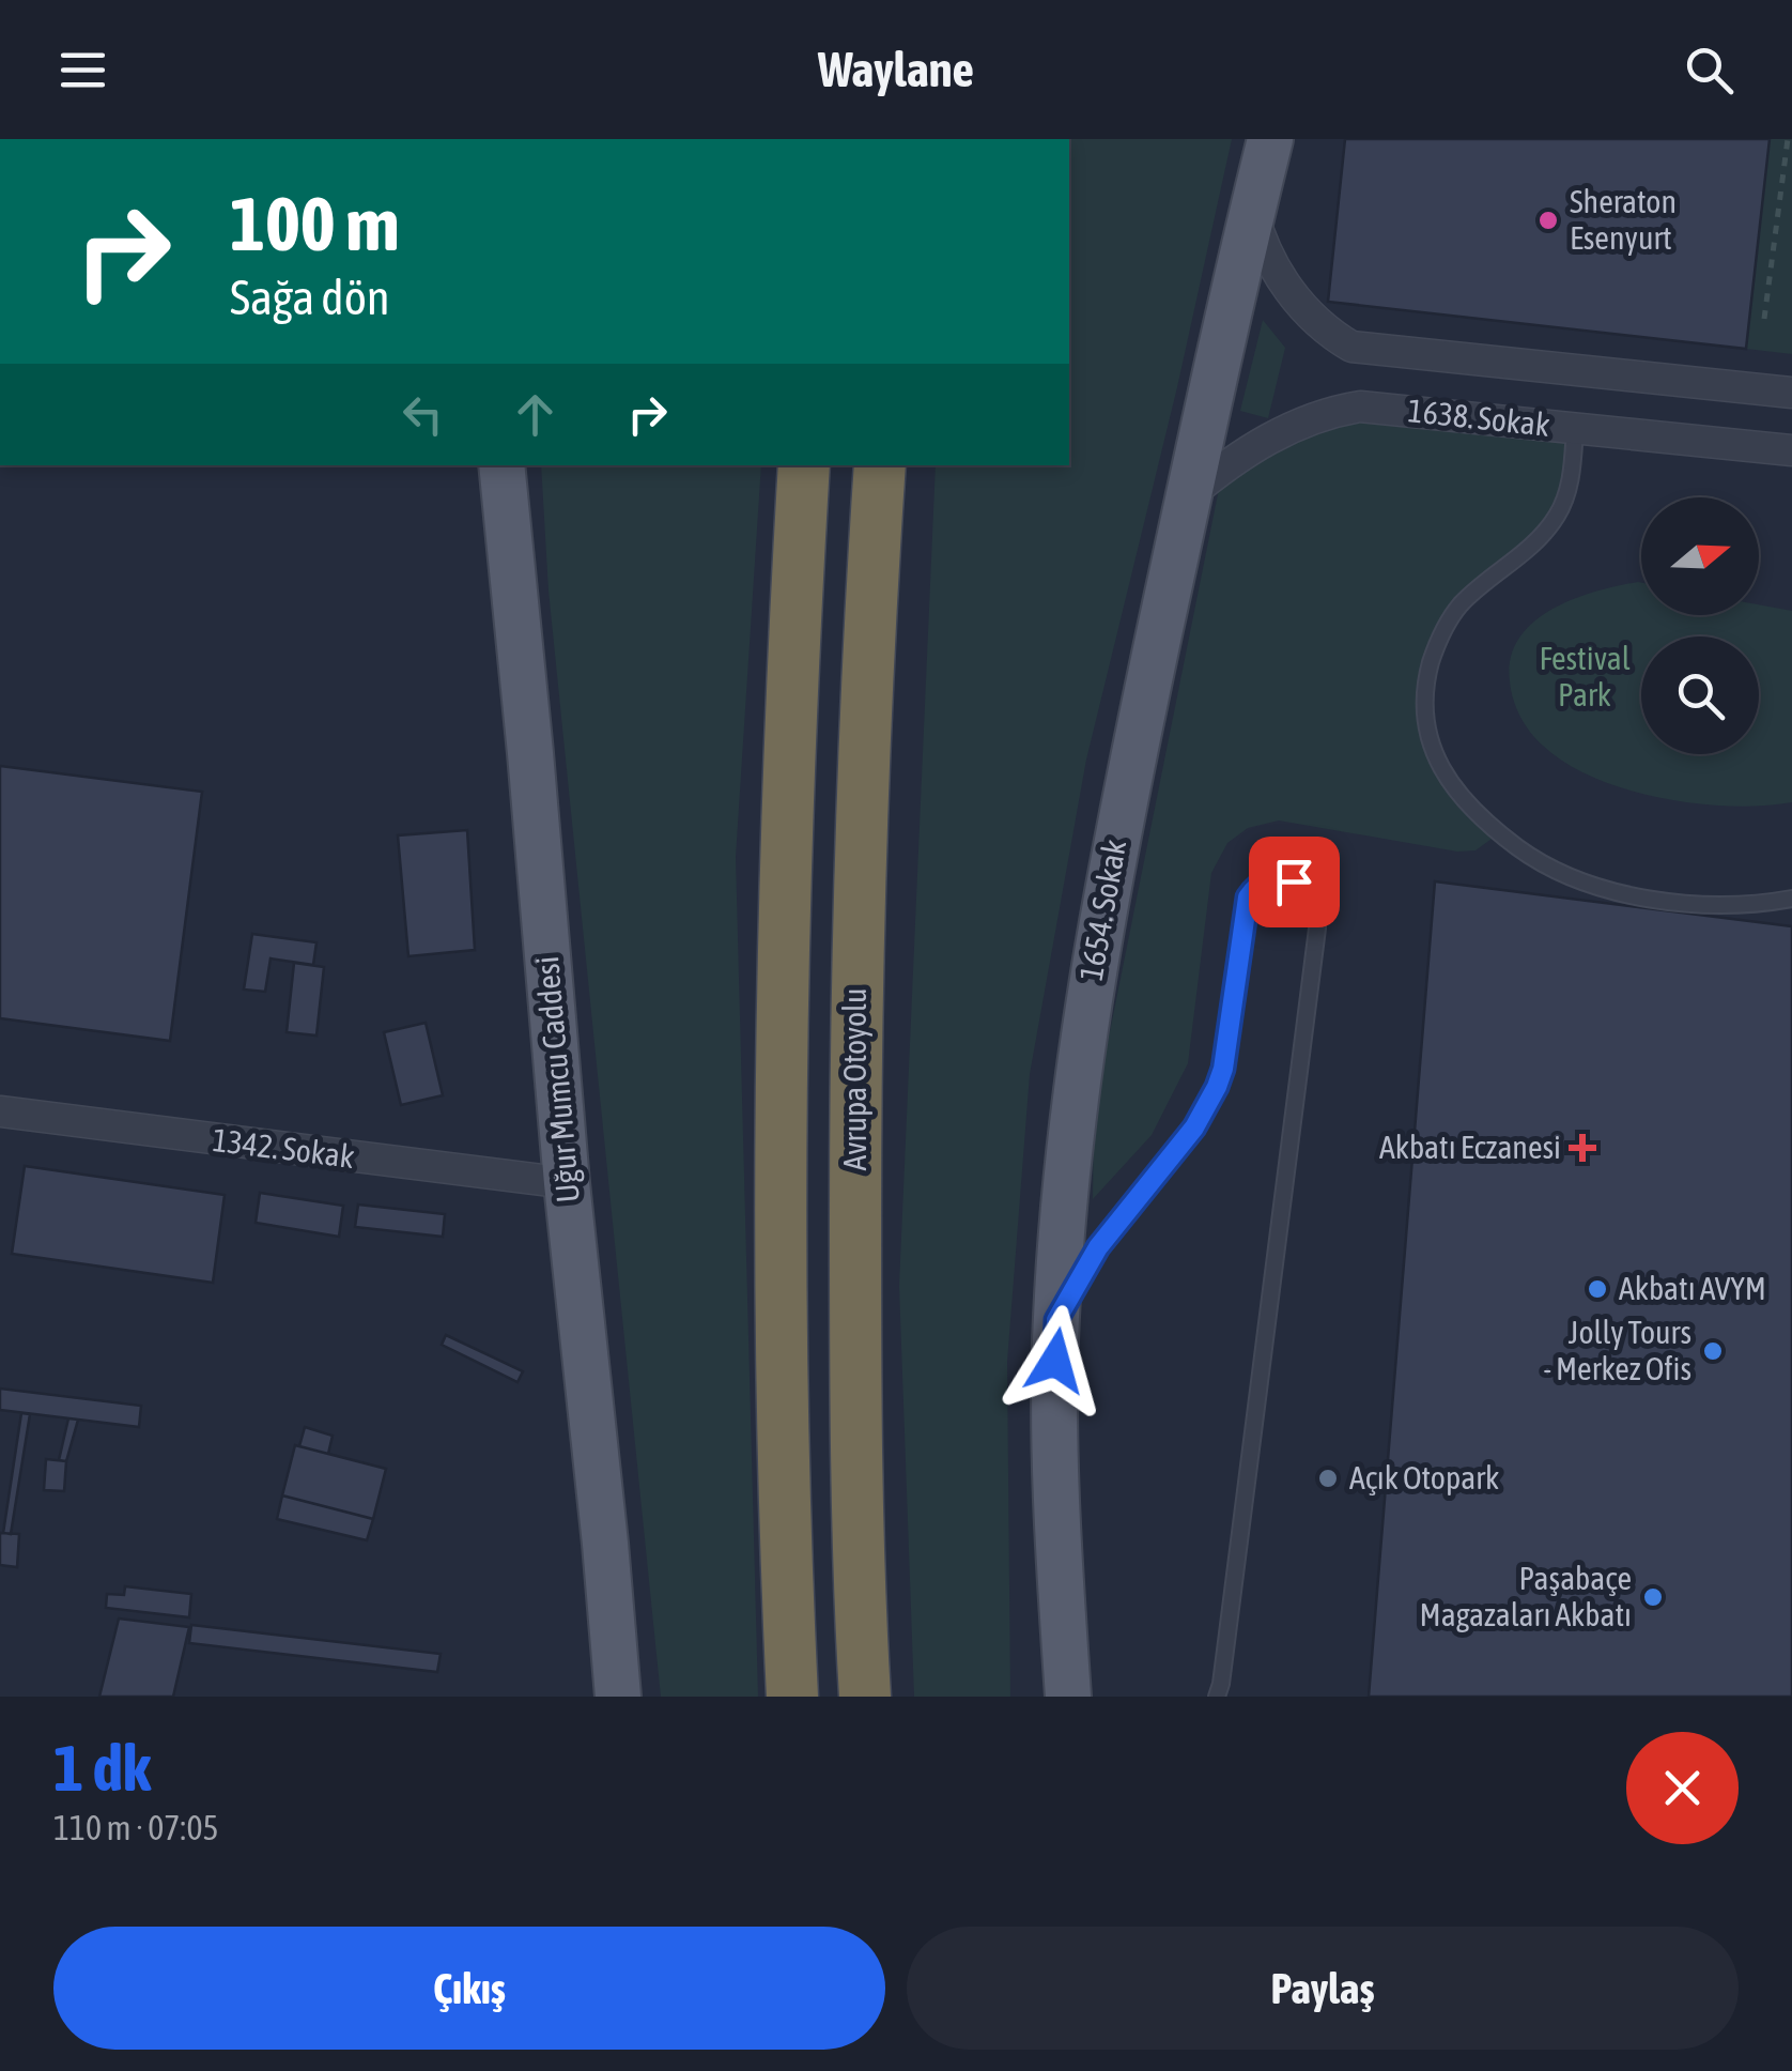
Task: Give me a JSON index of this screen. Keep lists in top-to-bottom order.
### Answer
{
  "streets": {
    "highway": ["Avrupa Otoyolu"],
    "main road": ["1654. Sokak", "Uğur Mumcu Caddesi"],
    "street": ["1638. Sokak", "1342. Sokak"]
  },
  "crossings": [
    ["1638. Sokak", "1654. Sokak"],
    ["Uğur Mumcu Caddesi", "1342. Sokak"]
  ],
  "parks": ["Festival Park"],
  "places": {
    "other": [
      "Sheraton Esenyurt",
      "Akbatı AVYM",
      "Jolly Tours - Merkez Ofis",
      "Açık Otopark",
      "Paşabaçe Magazaları Akbatı"
    ],
    "health": ["Akbatı Eczanesi"]
  },
  "north": "right",
  "page": {
    "header": "Waylane",
    "turn": ["100 m", "Sağa dön"],
    "heading": ["1 dk", "110 m · 07:05"],
    "buttons": ["Çıkış", "Paylaş"]
  }
}
